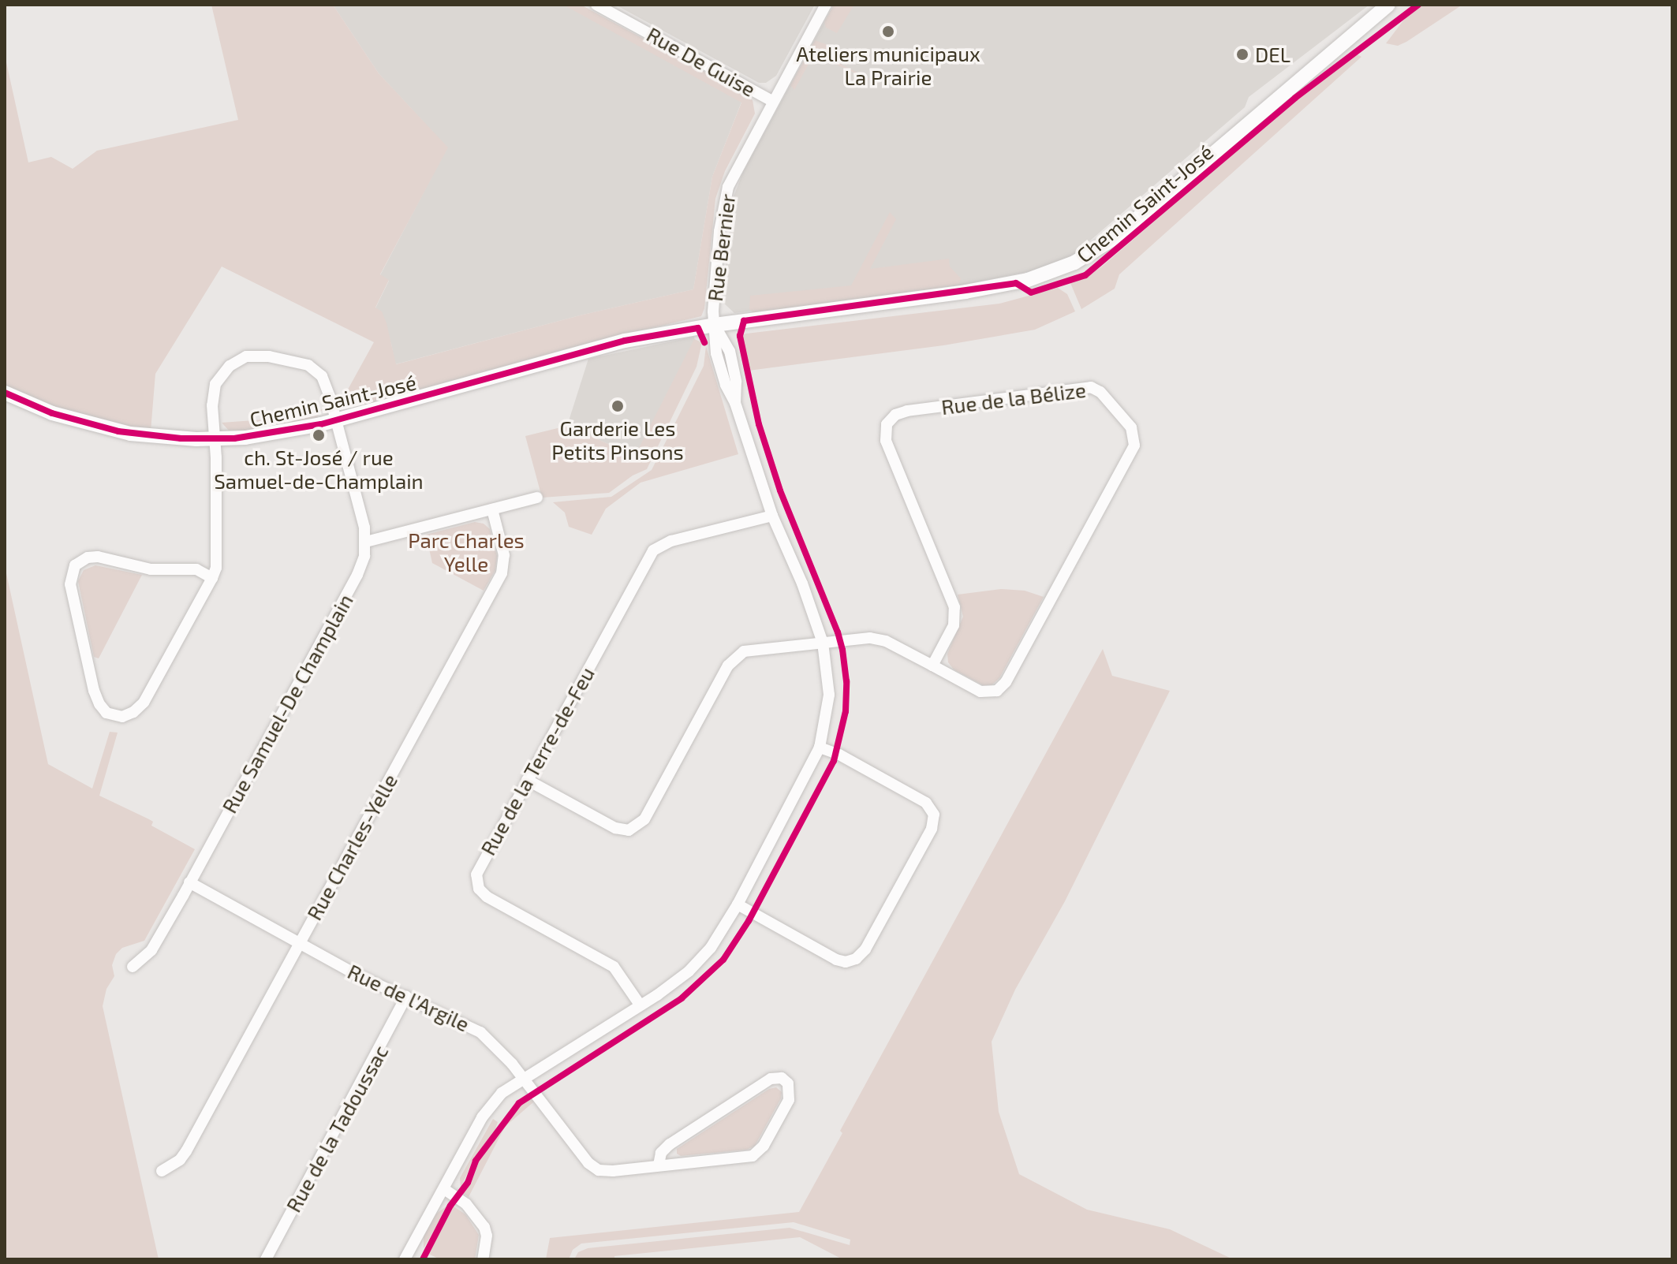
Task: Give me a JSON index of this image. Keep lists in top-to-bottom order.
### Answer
{
  "streets": {
    "street": [
      "Rue De Guise",
      "Chemin Saint-José",
      "Rue Bernier",
      "Rue de la Bélize",
      "Rue Samuel-De Champlain",
      "Rue de la Terre-de-Feu",
      "Rue Charles-Yelle",
      "Rue de l'Argile",
      "Rue de la Tadoussac"
    ]
  },
  "crossings": [
    ["Rue De Guise", "Rue Bernier"],
    ["Chemin Saint-José", "Rue Bernier"],
    ["Chemin Saint-José", "Rue Samuel-De Champlain"],
    ["Rue Bernier", "Rue de la Bélize"],
    ["Rue Bernier", "Rue de la Terre-de-Feu"],
    ["Rue Bernier", "Rue de l'Argile"],
    ["Rue de la Bélize", "Rue de la Terre-de-Feu"],
    ["Rue Samuel-De Champlain", "Rue de l'Argile"],
    ["Rue Charles-Yelle", "Rue de l'Argile"],
    ["Rue de l'Argile", "Rue de la Tadoussac"]
  ],
  "parks": ["Parc Charles Yelle"],
  "places": [
    "Ateliers municipaux La Prairie",
    "DEL",
    "Garderie Les Petits Pinsons",
    "ch. St-José / rue Samuel-de-Champlain"
  ]
}
